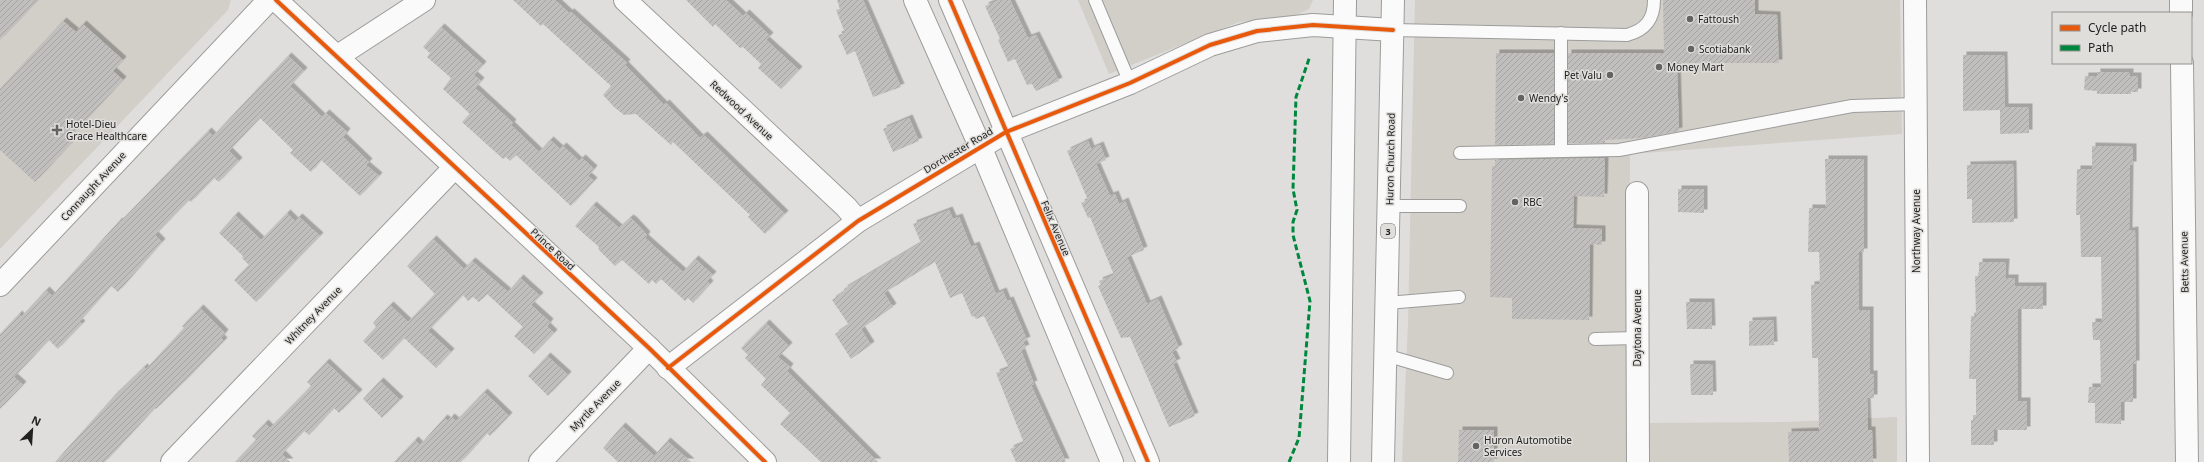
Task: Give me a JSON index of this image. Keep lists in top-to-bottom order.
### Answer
{
  "streets": {
    "main road": [
      "Redwood Avenue",
      "Dorchester Road",
      "Huron Church Road",
      "Connaught Avenue",
      "Felix Avenue",
      "3",
      "Northway Avenue",
      "Prince Road",
      "Betts Avenue",
      "Whitney Avenue",
      "Daytona Avenue",
      "Myrtle Avenue"
    ]
  },
  "crossings": [
    ["Redwood Avenue", "Dorchester Road"],
    ["Dorchester Road", "Huron Church Road"],
    ["Dorchester Road", "Felix Avenue"],
    ["Dorchester Road", "Prince Road"],
    ["Prince Road", "Whitney Avenue"],
    ["Prince Road", "Myrtle Avenue"]
  ],
  "places": {
    "other": [
      "Fattoush",
      "Scotiabank",
      "Money Mart",
      "Pet Valu",
      "Wendy's",
      "RBC",
      "Huron Automotibe Services"
    ],
    "health": ["Hotel-Dieu Grace Healthcare"]
  },
  "legend": ["Cycle path", "Path"],
  "north": "top right"
}
